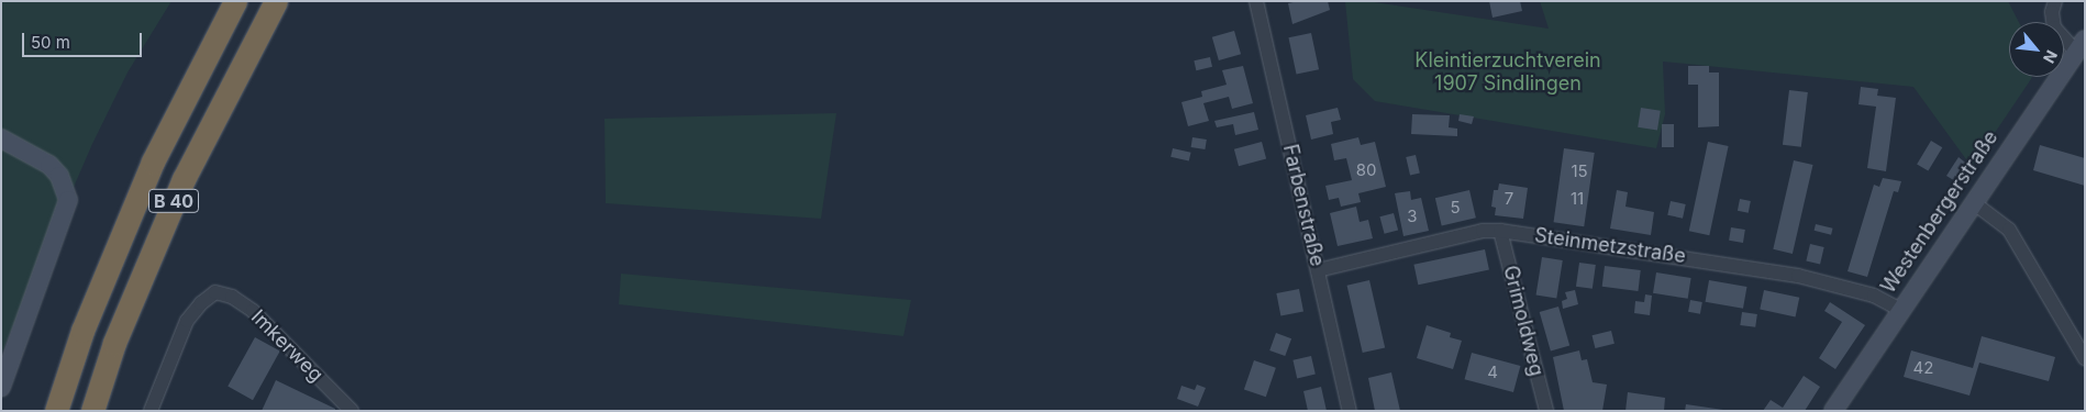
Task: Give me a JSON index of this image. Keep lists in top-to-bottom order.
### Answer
{
  "streets": {
    "highway": ["B 40"],
    "street": [
      "Farbenstraße",
      "Westenbergerstraße",
      "Steinmetzstraße",
      "Grimoldweg",
      "Imkerweg"
    ]
  },
  "crossings": [
    ["Farbenstraße", "Steinmetzstraße"],
    ["Westenbergerstraße", "Steinmetzstraße"],
    ["Steinmetzstraße", "Grimoldweg"]
  ],
  "parks": ["Kleintierzuchtverein 1907 Sindlingen"],
  "house_numbers": [
    "80",
    "15",
    "7",
    "11",
    "5",
    "3",
    "42",
    "4"
  ],
  "scale_bar": "50 m",
  "north": "bottom right"
}
